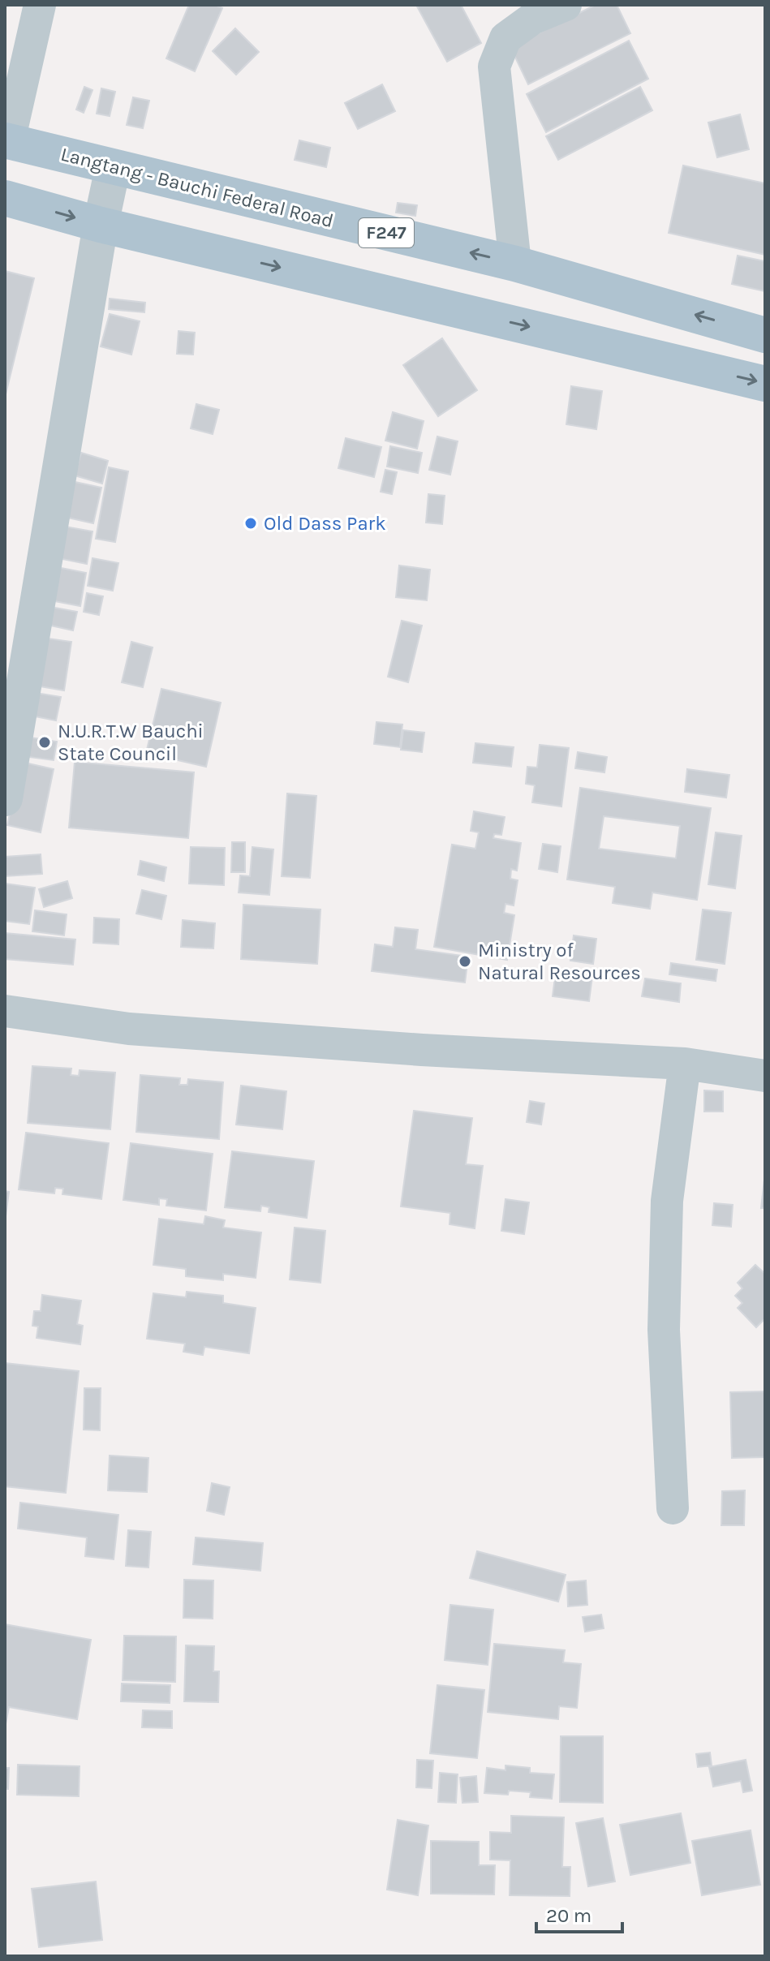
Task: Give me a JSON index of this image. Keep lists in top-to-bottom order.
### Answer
{
  "streets": {
    "main road": ["Langtang - Bauchi Federal Road", "F247"]
  },
  "places": ["Old Dass Park", "N.U.R.T.W Bauchi State Council", "Ministry of Natural Resources"],
  "scale_bar": "20 m"
}
